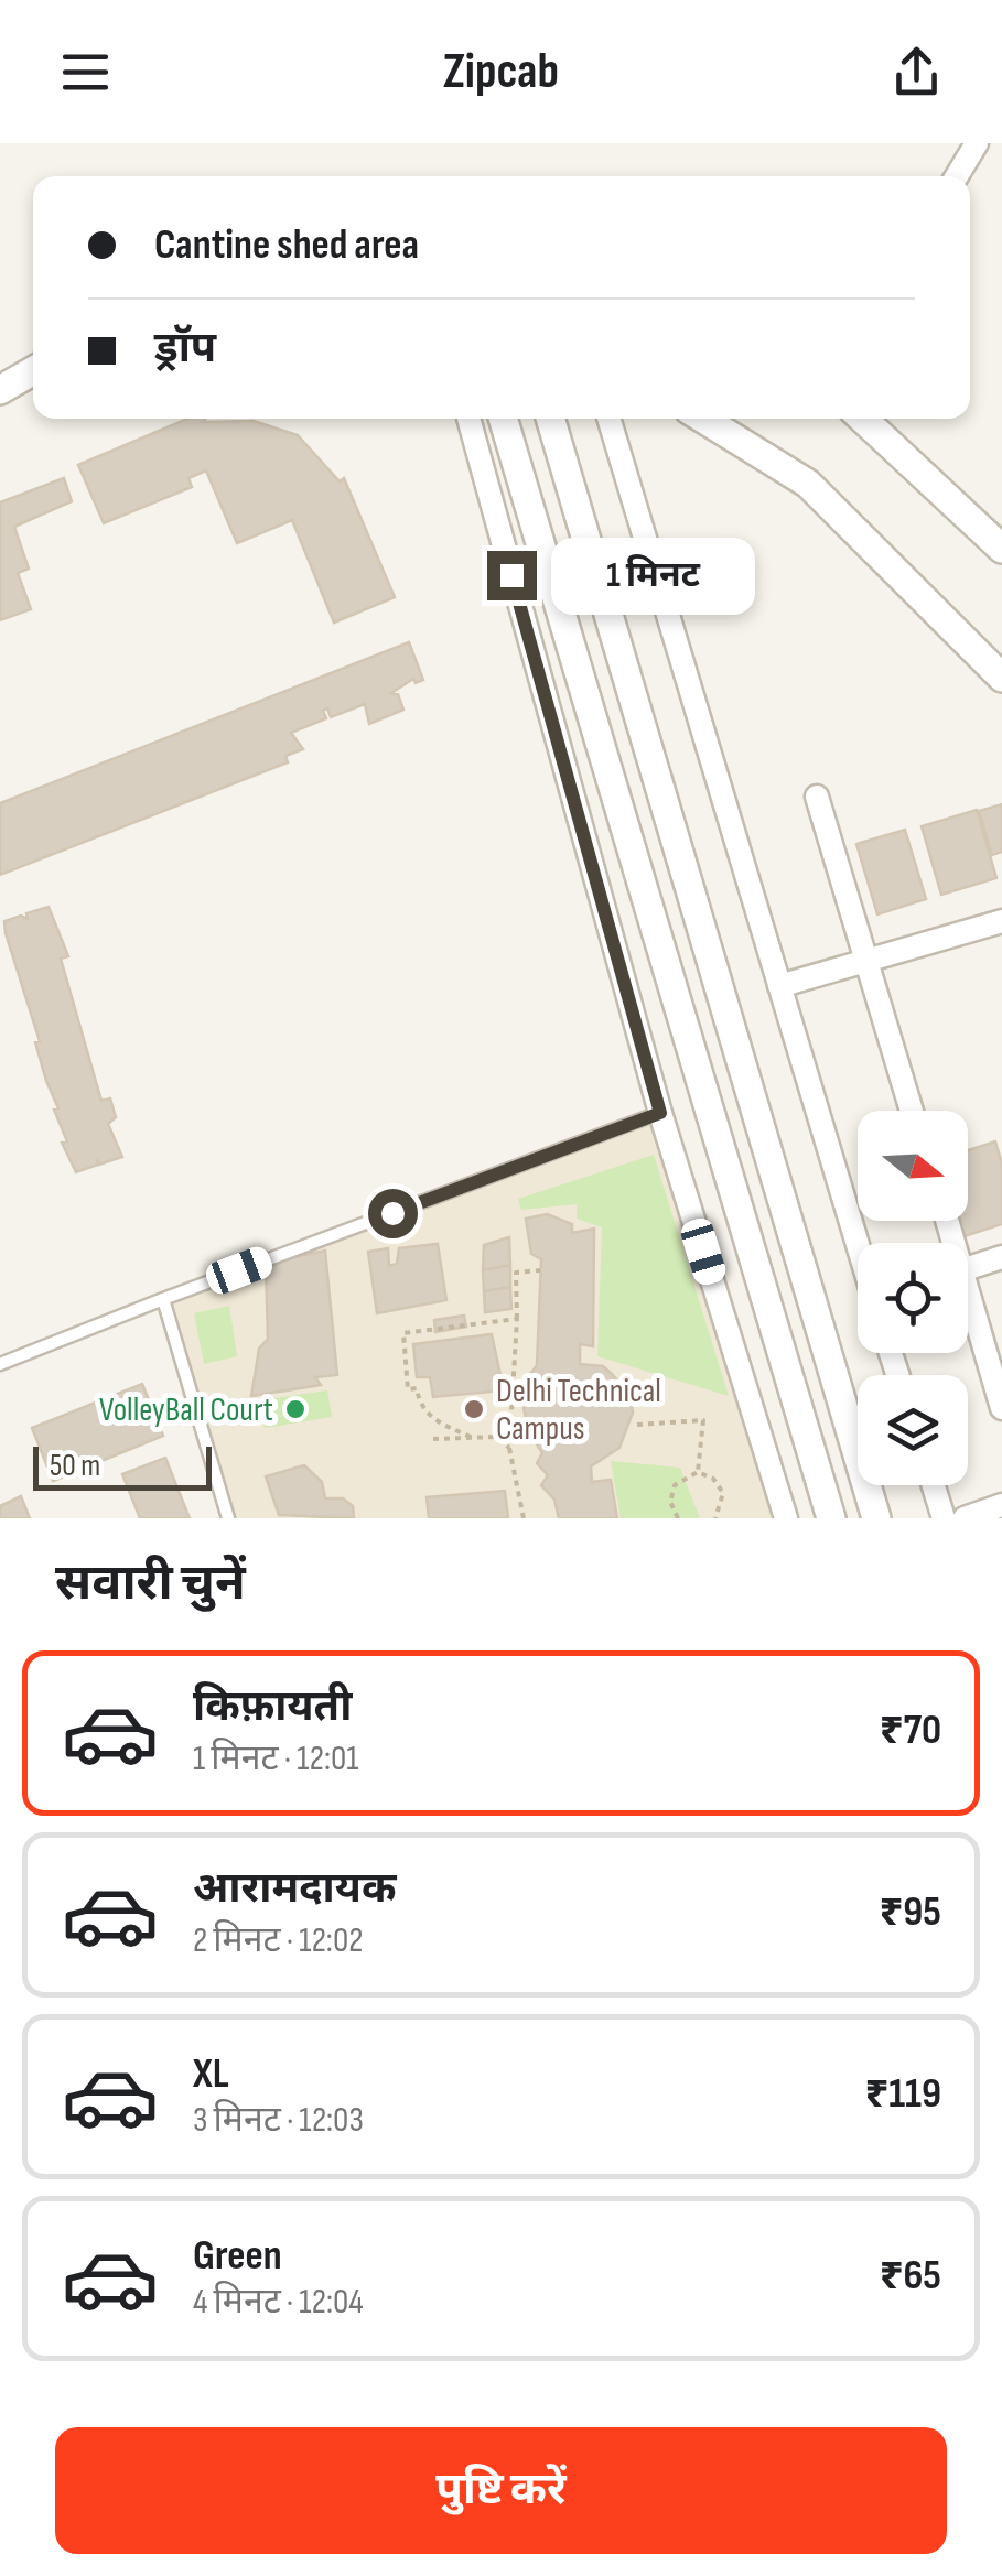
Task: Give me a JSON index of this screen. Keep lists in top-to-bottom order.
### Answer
{
  "places": ["VolleyBall Court", "Delhi Technical Campus"],
  "scale_bar": "50 m",
  "north": "right",
  "page": {
    "header": "Zipcab",
    "banner": ["Cantine shed area", "ड्रॉप"],
    "bubble": "1 मिनट",
    "scale": "50 m",
    "heading": "सवारी चुनें",
    "list": [
      {
        "name": "किफ़ायती",
        "note": "1 मिनट · 12:01",
        "value": "₹70"
      },
      {
        "name": "आरामदायक",
        "note": "2 मिनट · 12:02",
        "value": "₹95"
      },
      {
        "name": "XL",
        "note": "3 मिनट · 12:03",
        "value": "₹119"
      },
      {
        "name": "Green",
        "note": "4 मिनट · 12:04",
        "value": "₹65"
      }
    ],
    "buttons": "पुष्टि करें"
  }
}
